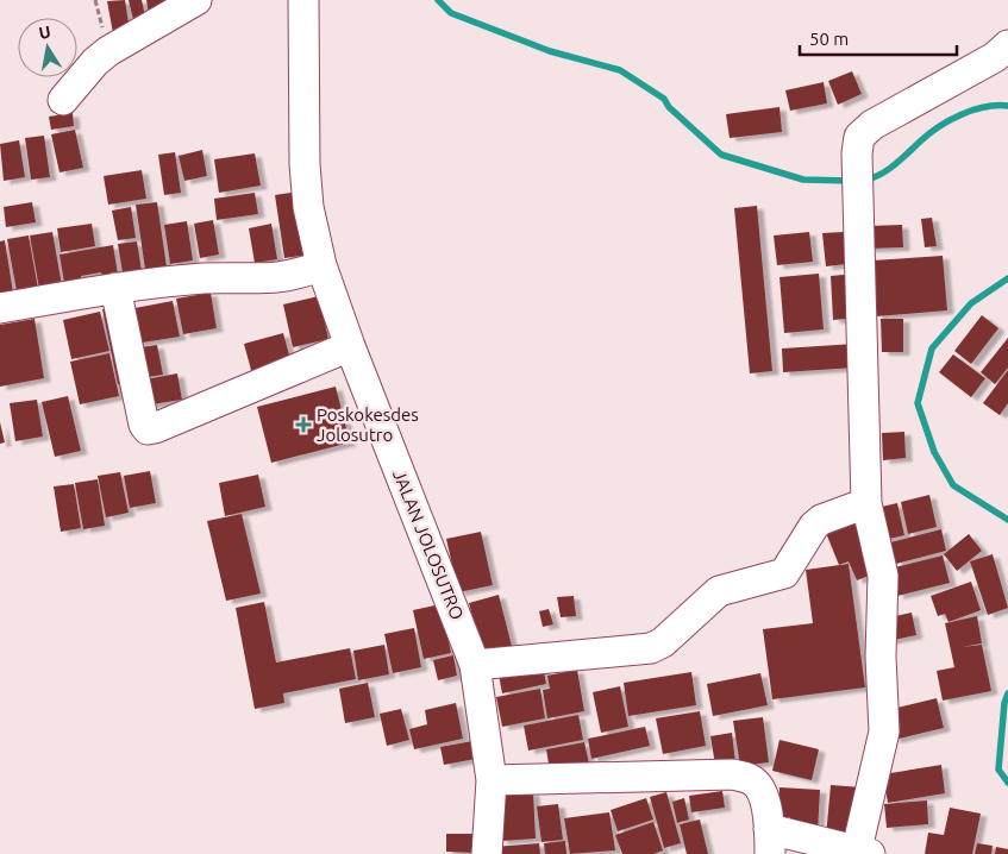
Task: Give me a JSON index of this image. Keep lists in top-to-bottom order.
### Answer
{
  "streets": {
    "street": ["JALAN JOLOSUTRO"]
  },
  "places": {
    "health": ["Poskokesdes Jolosutro"]
  },
  "scale_bar": "50 m",
  "north": "top"
}
